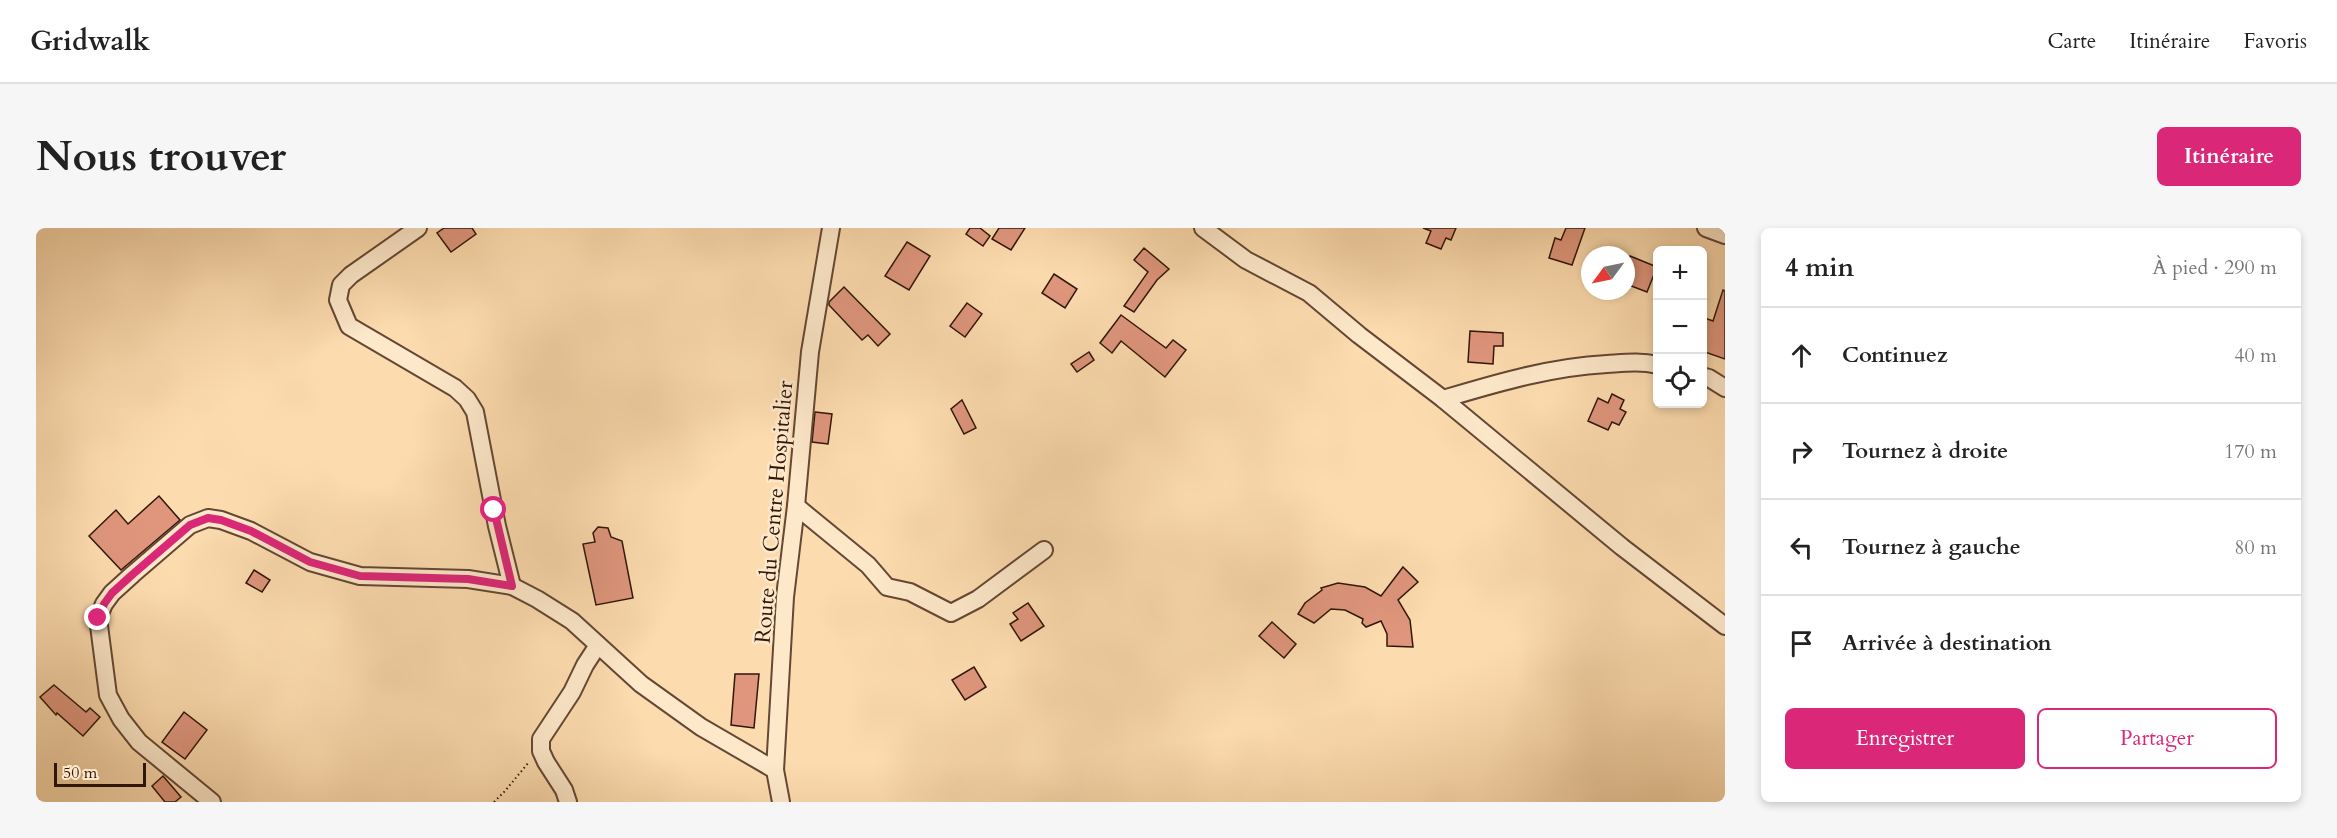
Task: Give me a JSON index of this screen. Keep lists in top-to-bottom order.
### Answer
{
  "streets": {
    "street": ["Route du Centre Hospitalier"]
  },
  "scale_bar": "50 m",
  "north": "bottom left",
  "page": {
    "header": "Gridwalk",
    "nav": ["Carte", "Itinéraire", "Favoris"],
    "buttons": [
      "Itinéraire",
      ["Enregistrer", "Partager"]
    ],
    "title": "Nous trouver",
    "heading": ["4 min", "À pied · 290 m"],
    "map_buttons": ["+", "−"],
    "list": [
      ["Continuez", "40 m"],
      ["Tournez à droite", "170 m"],
      ["Tournez à gauche", "80 m"],
      "Arrivée à destination"
    ],
    "scale": "50 m"
  }
}
